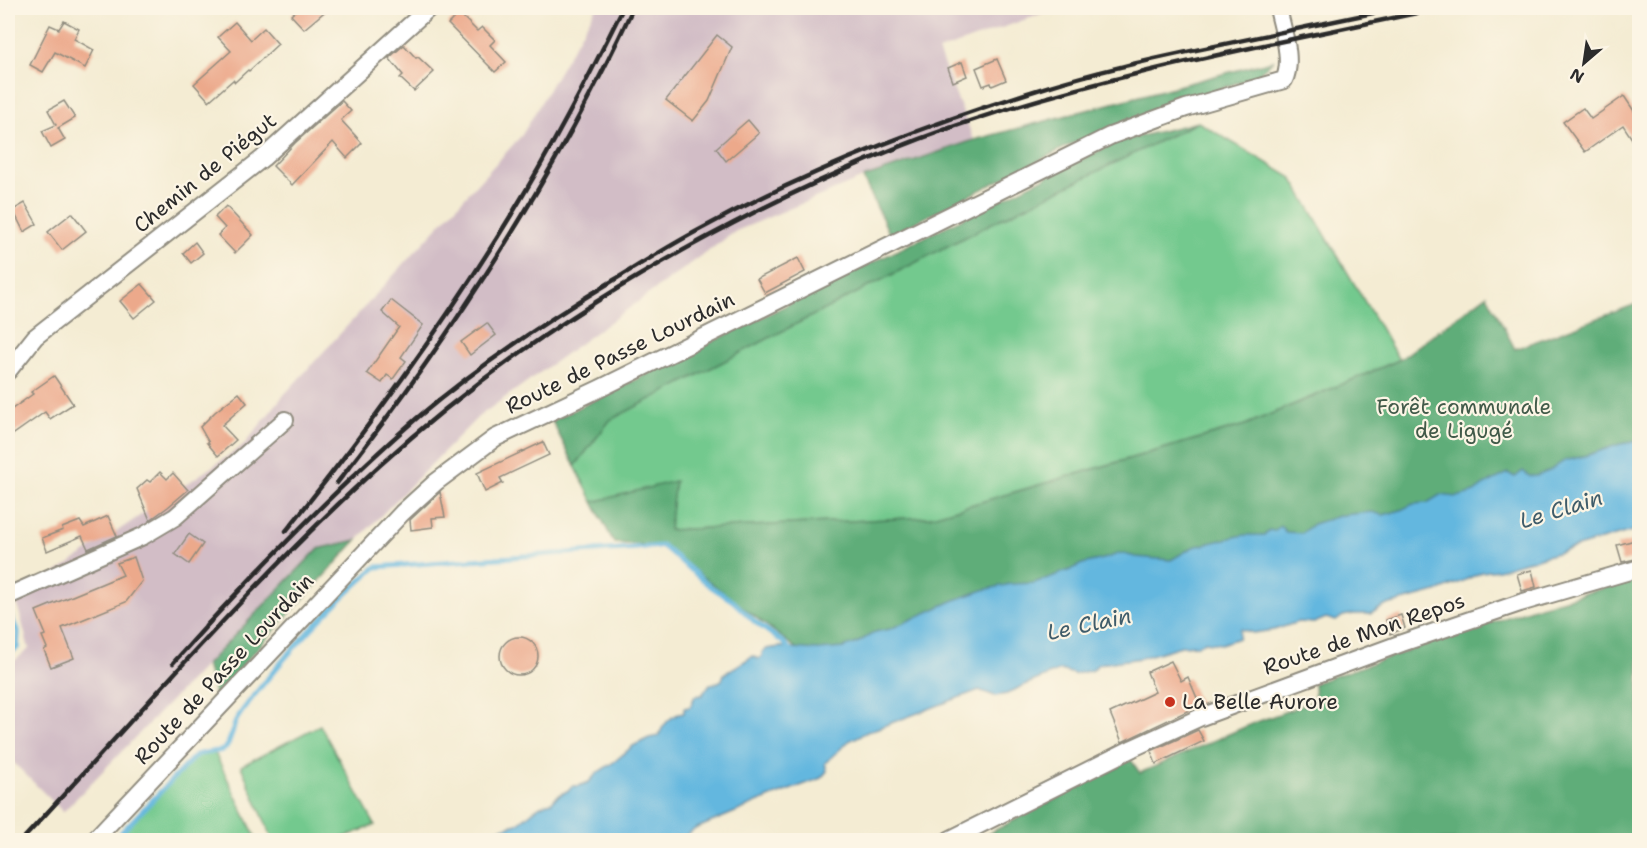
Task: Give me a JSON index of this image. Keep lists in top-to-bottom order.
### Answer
{
  "streets": {
    "street": ["Chemin de Piégut", "Route de Passe Lourdain", "Route de Mon Repos"]
  },
  "water": ["Le Clain"],
  "parks": ["Forêt communale de Ligugé"],
  "places": ["La Belle Aurore"],
  "north": "bottom left"
}
